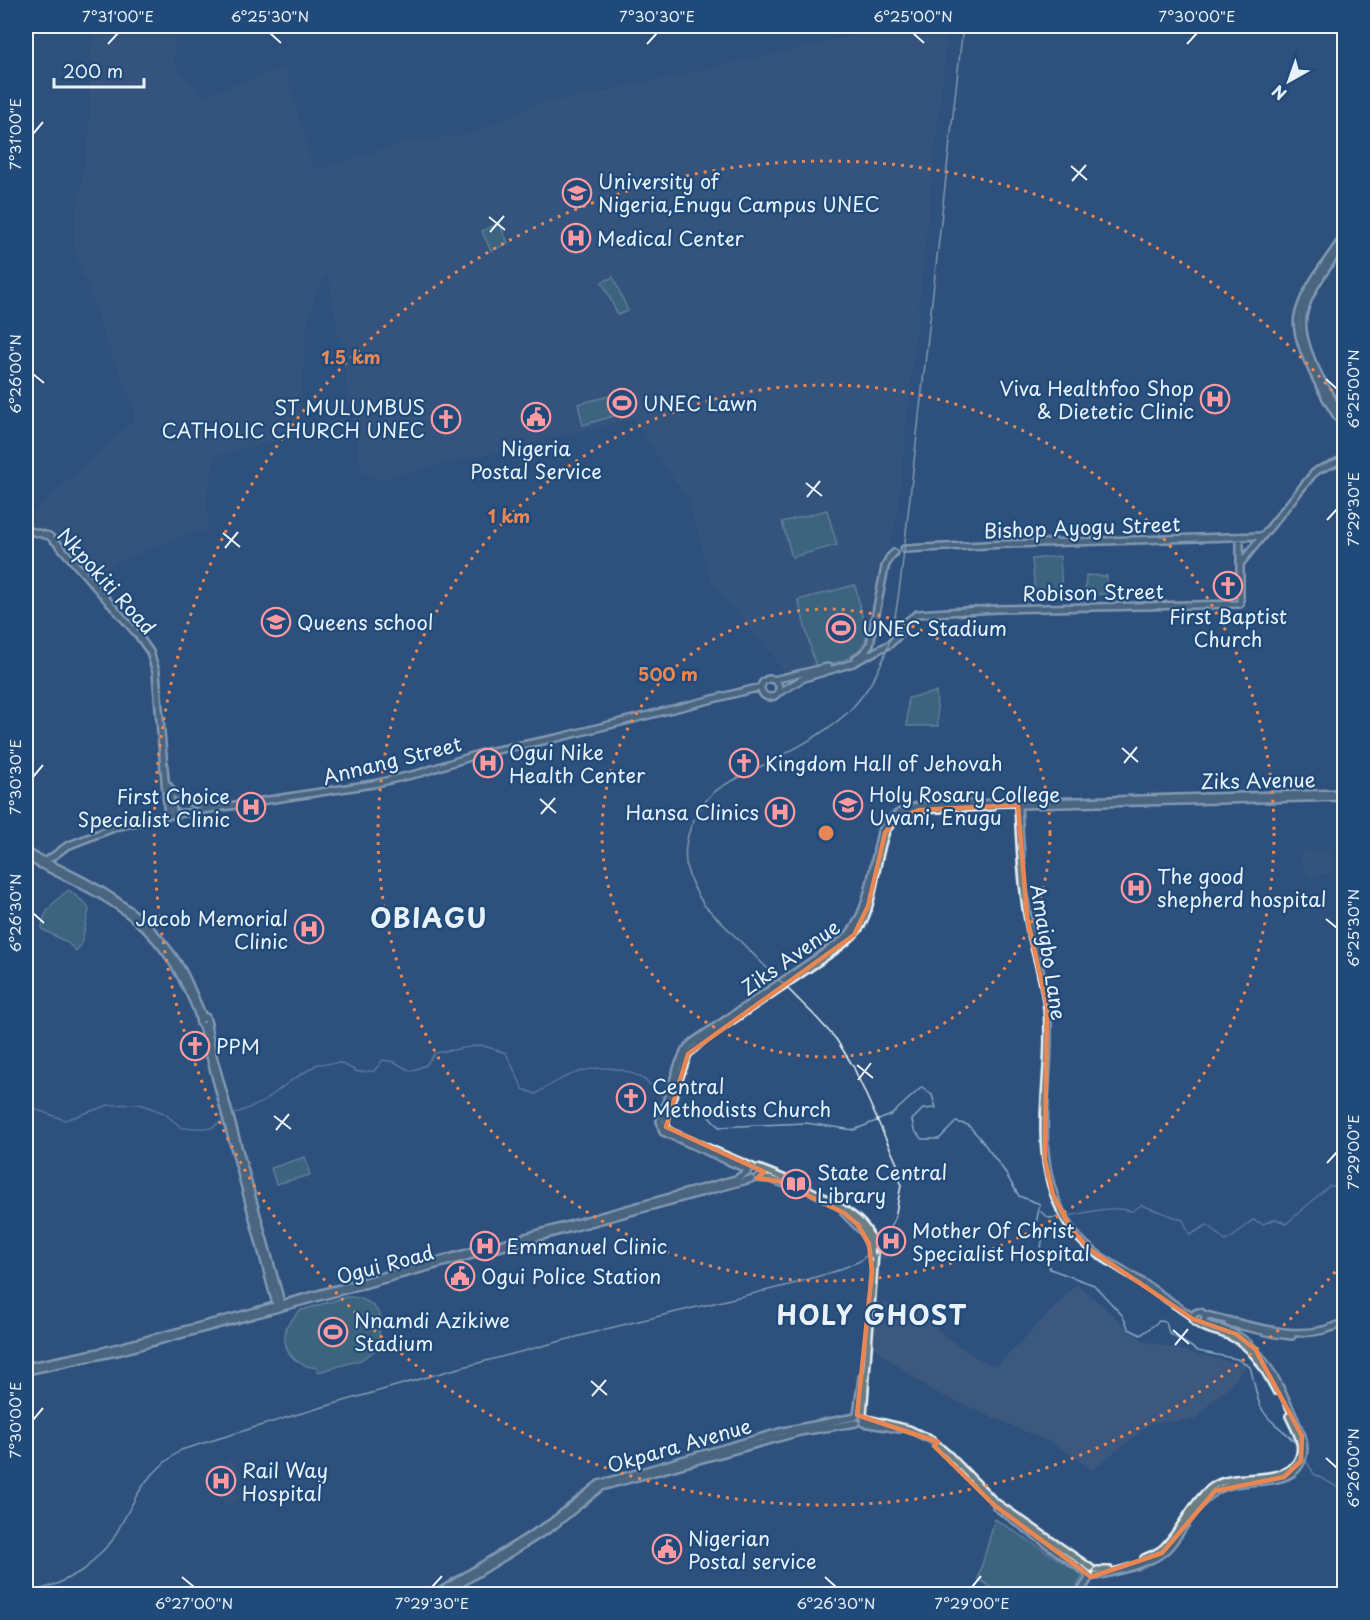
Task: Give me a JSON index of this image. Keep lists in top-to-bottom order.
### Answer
{
  "streets": {
    "main road": [
      "Bishop Ayogu Street",
      "Nkpokiti Road",
      "Robison Street",
      "Annang Street",
      "Ziks Avenue",
      "Amaigbo Lane",
      "Ogui Road",
      "Okpara Avenue"
    ]
  },
  "crossings": [
    ["Ziks Avenue", "Amaigbo Lane"],
    ["Ziks Avenue", "Ogui Road"]
  ],
  "districts": ["OBIAGU", "HOLY GHOST"],
  "places": {
    "school or university": ["University of Nigeria,Enugu Campus UNEC", "Queens school", "Holy Rosary College Uwani, Enugu"],
    "hospital": [
      "Medical Center",
      "Viva Healthfoo Shop & Dietetic Clinic",
      "Ogui Nike Health Center",
      "First Choice Specialist Clinic",
      "Hansa Clinics",
      "The good shepherd hospital",
      "Jacob Memorial Clinic",
      "Mother Of Christ Specialist Hospital",
      "Emmanuel Clinic",
      "Rail Way Hospital"
    ],
    "sports": ["UNEC Lawn", "UNEC Stadium", "Nnamdi Azikiwe Stadium"],
    "public building": ["Nigeria Postal Service", "Ogui Police Station", "Nigerian Postal service"],
    "church": [
      "ST MULUMBUS CATHOLIC CHURCH UNEC",
      "First Baptist Church",
      "Kingdom Hall of Jehovah",
      "PPM",
      "Central Methodists Church"
    ],
    "library": ["State Central Library"]
  },
  "scale_bar": "200 m",
  "north": "bottom left",
  "coordinates": [
    "7°31'00\"E",
    "6°25'30\"N",
    "7°30'30\"E",
    "6°25'00\"N",
    "7°30'00\"E",
    "6°26'00\"N",
    "7°29'30\"E",
    "6°26'30\"N",
    "7°29'00\"E",
    "6°27'00\"N"
  ],
  "rings": ["1.5 km", "1 km", "500 m"]
}
